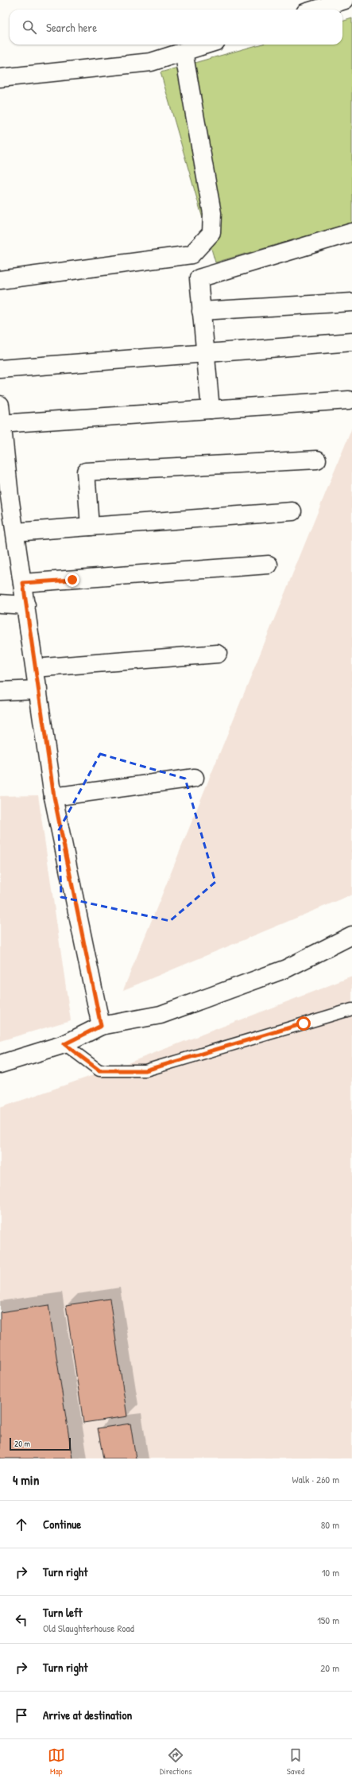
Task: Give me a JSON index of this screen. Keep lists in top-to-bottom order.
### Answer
{
  "scale_bar": "20 m",
  "page": {
    "search": "Search here",
    "scale": "20 m",
    "heading": ["4 min", "Walk · 260 m"],
    "list": [
      ["Continue", "80 m"],
      ["Turn right", "10 m"],
      ["Turn left", "Old Slaughterhouse Road", "150 m"],
      ["Turn right", "20 m"],
      "Arrive at destination"
    ],
    "nav": ["Map", "Directions", "Saved"]
  }
}
